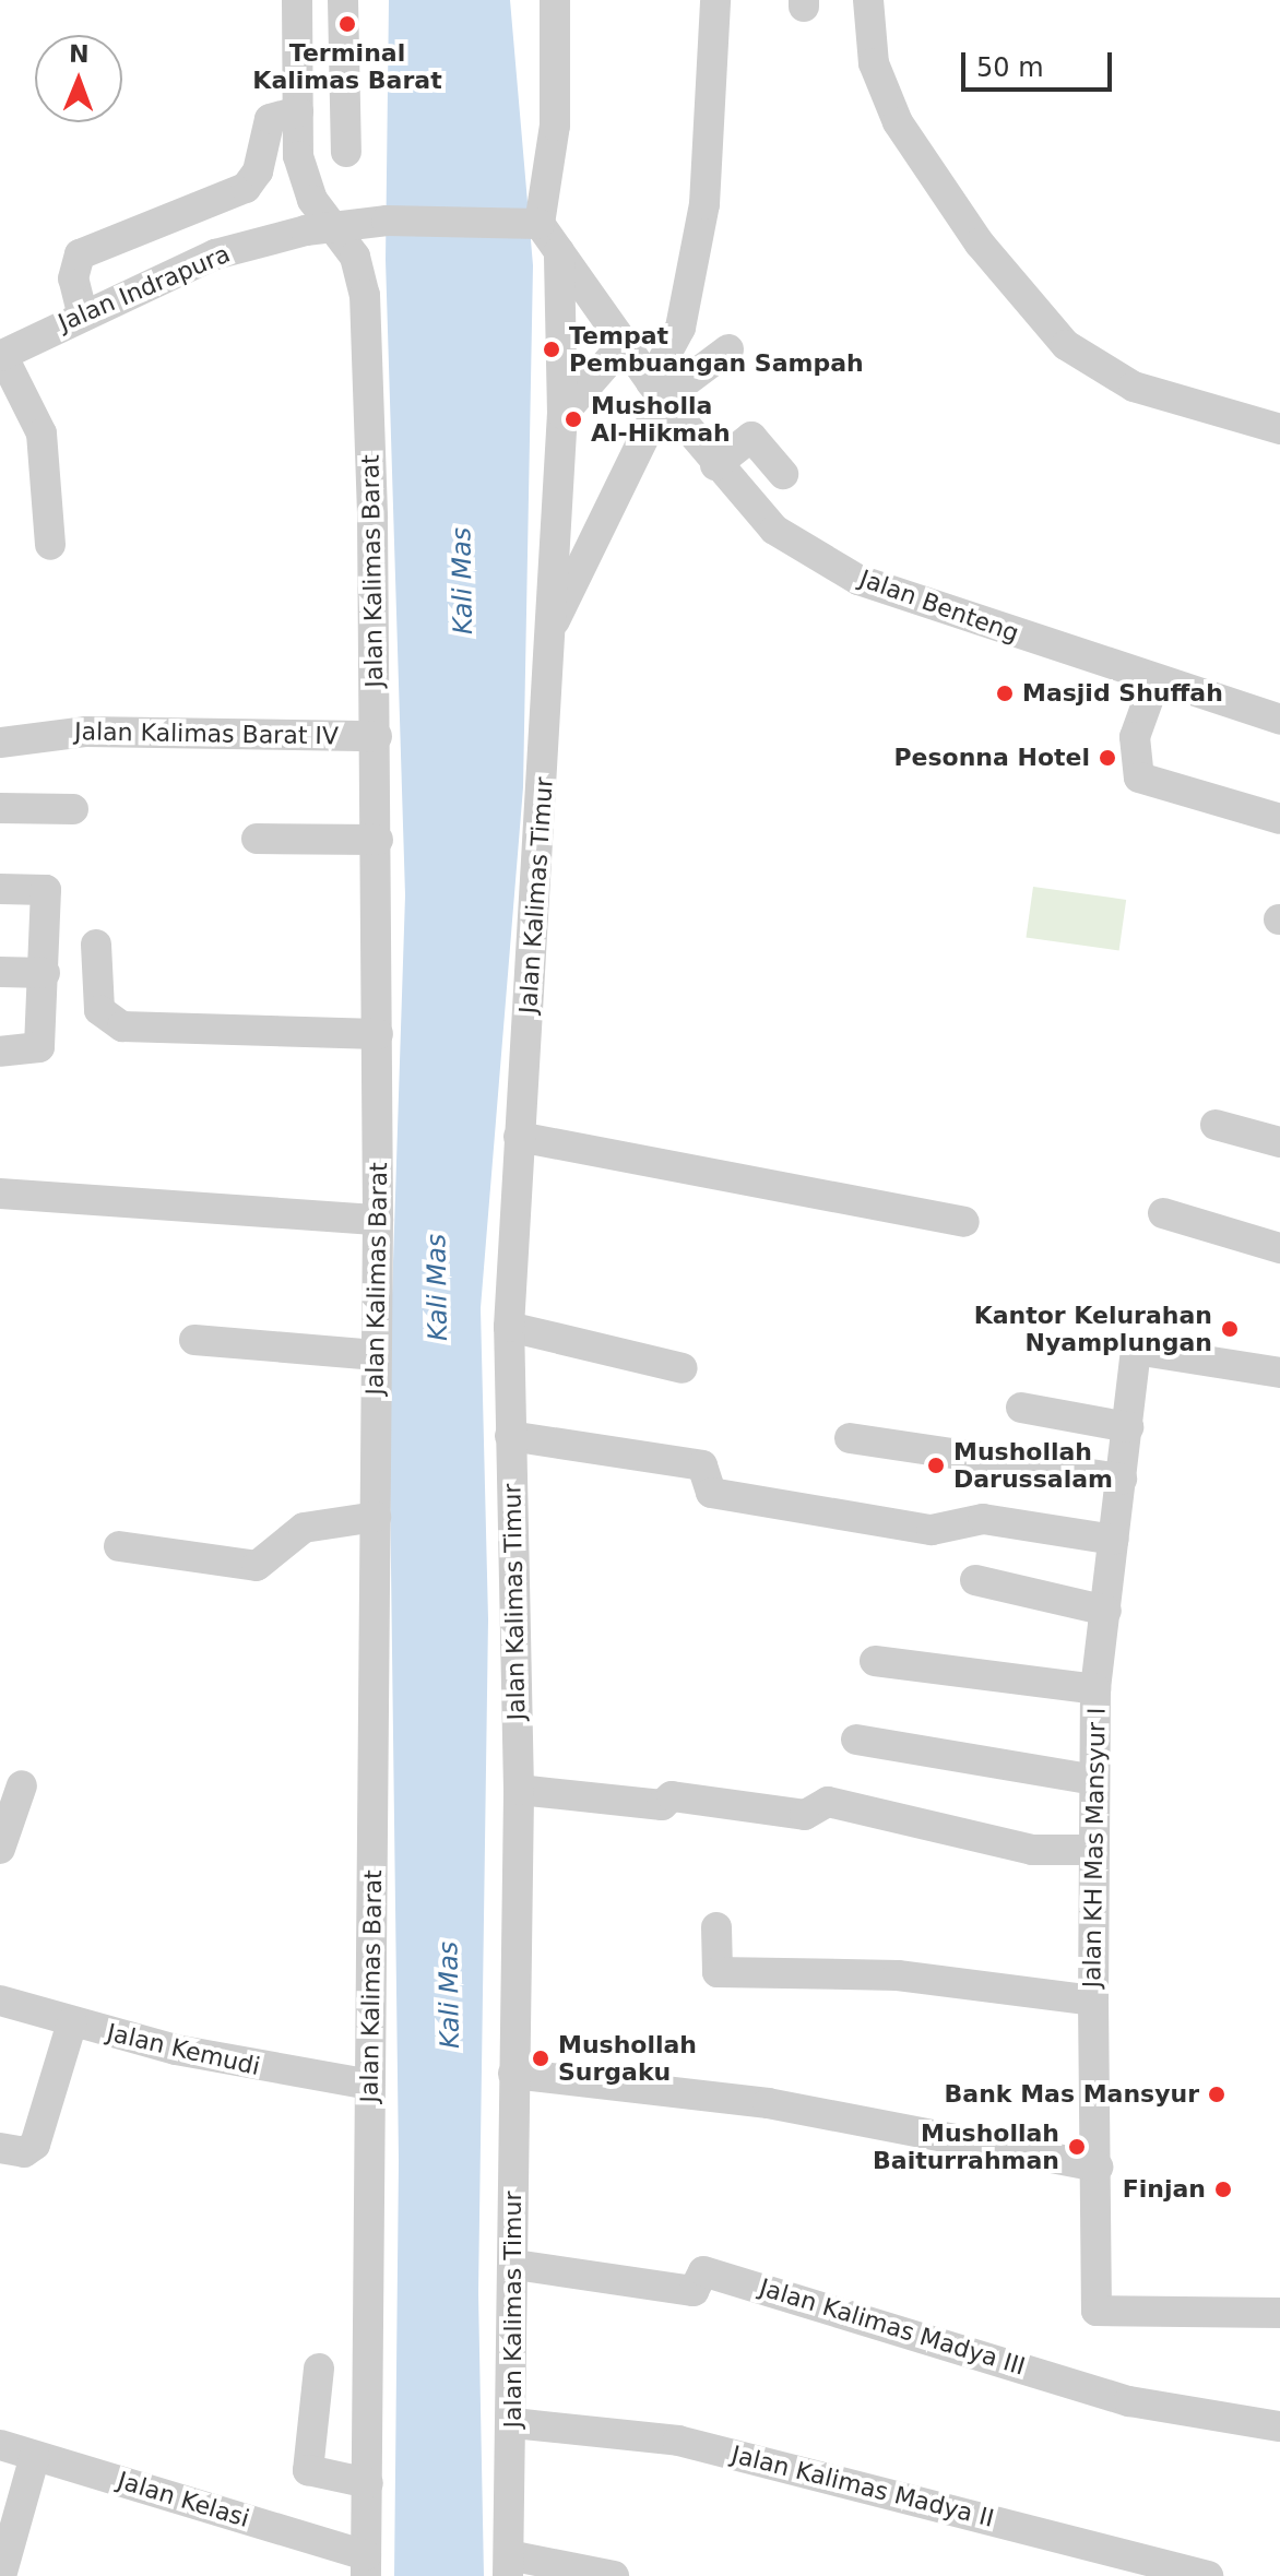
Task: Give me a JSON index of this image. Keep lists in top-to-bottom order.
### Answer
{
  "streets": {
    "street": [
      "Jalan Indrapura",
      "Jalan Kalimas Barat",
      "Jalan Benteng",
      "Jalan Kalimas Barat IV",
      "Jalan Kalimas Timur",
      "Jalan KH Mas Mansyur I",
      "Jalan Kemudi",
      "Jalan Kalimas Madya III",
      "Jalan Kalimas Madya II",
      "Jalan Kelasi"
    ]
  },
  "crossings": [
    ["Jalan Indrapura", "Jalan Kalimas Barat"],
    ["Jalan Indrapura", "Jalan Benteng"],
    ["Jalan Kalimas Barat", "Jalan Kalimas Barat IV"],
    ["Jalan Kalimas Barat", "Jalan Kemudi"],
    ["Jalan Kalimas Barat", "Jalan Kelasi"],
    ["Jalan Benteng", "Jalan Kalimas Timur"],
    ["Jalan Kalimas Timur", "Jalan Kalimas Madya III"],
    ["Jalan Kalimas Timur", "Jalan Kalimas Madya II"]
  ],
  "water": ["Kali Mas"],
  "places": [
    "Terminal Kalimas Barat",
    "Tempat Pembuangan Sampah",
    "Musholla Al-Hikmah",
    "Masjid Shuffah",
    "Pesonna Hotel",
    "Kantor Kelurahan Nyamplungan",
    "Mushollah Darussalam",
    "Mushollah Surgaku",
    "Bank Mas Mansyur",
    "Mushollah Baiturrahman",
    "Finjan"
  ],
  "scale_bar": "50 m",
  "north": "top"
}
